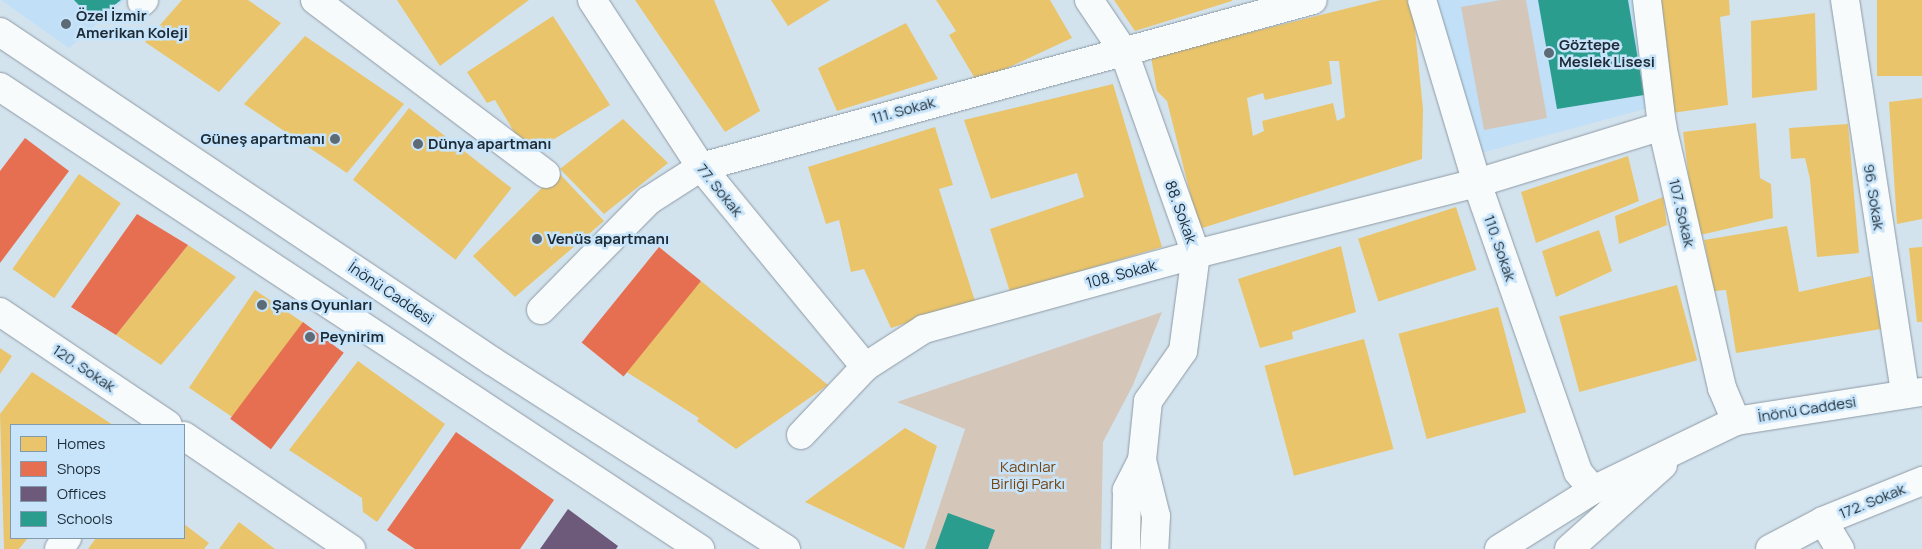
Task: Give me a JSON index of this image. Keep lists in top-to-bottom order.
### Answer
{
  "streets": {
    "street": [
      "111. Sokak",
      "77. Sokak",
      "96. Sokak",
      "88. Sokak",
      "107. Sokak",
      "110. Sokak",
      "108. Sokak",
      "İnönü Caddesi",
      "120. Sokak",
      "172. Sokak"
    ]
  },
  "crossings": [
    ["111. Sokak", "77. Sokak"],
    ["111. Sokak", "88. Sokak"],
    ["77. Sokak", "108. Sokak"],
    ["96. Sokak", "İnönü Caddesi"],
    ["88. Sokak", "108. Sokak"],
    ["107. Sokak", "108. Sokak"],
    ["107. Sokak", "İnönü Caddesi"],
    ["110. Sokak", "108. Sokak"],
    ["110. Sokak", "İnönü Caddesi"]
  ],
  "parks": ["Kadınlar Birliği Parkı"],
  "places": [
    "Özel İzmir Amerikan Koleji",
    "Göztepe Meslek Lisesi",
    "Güneş apartmanı",
    "Dünya apartmanı",
    "Venüs apartmanı",
    "Şans Oyunları",
    "Peynirim"
  ],
  "legend": [
    "Homes",
    "Shops",
    "Offices",
    "Schools"
  ]
}
